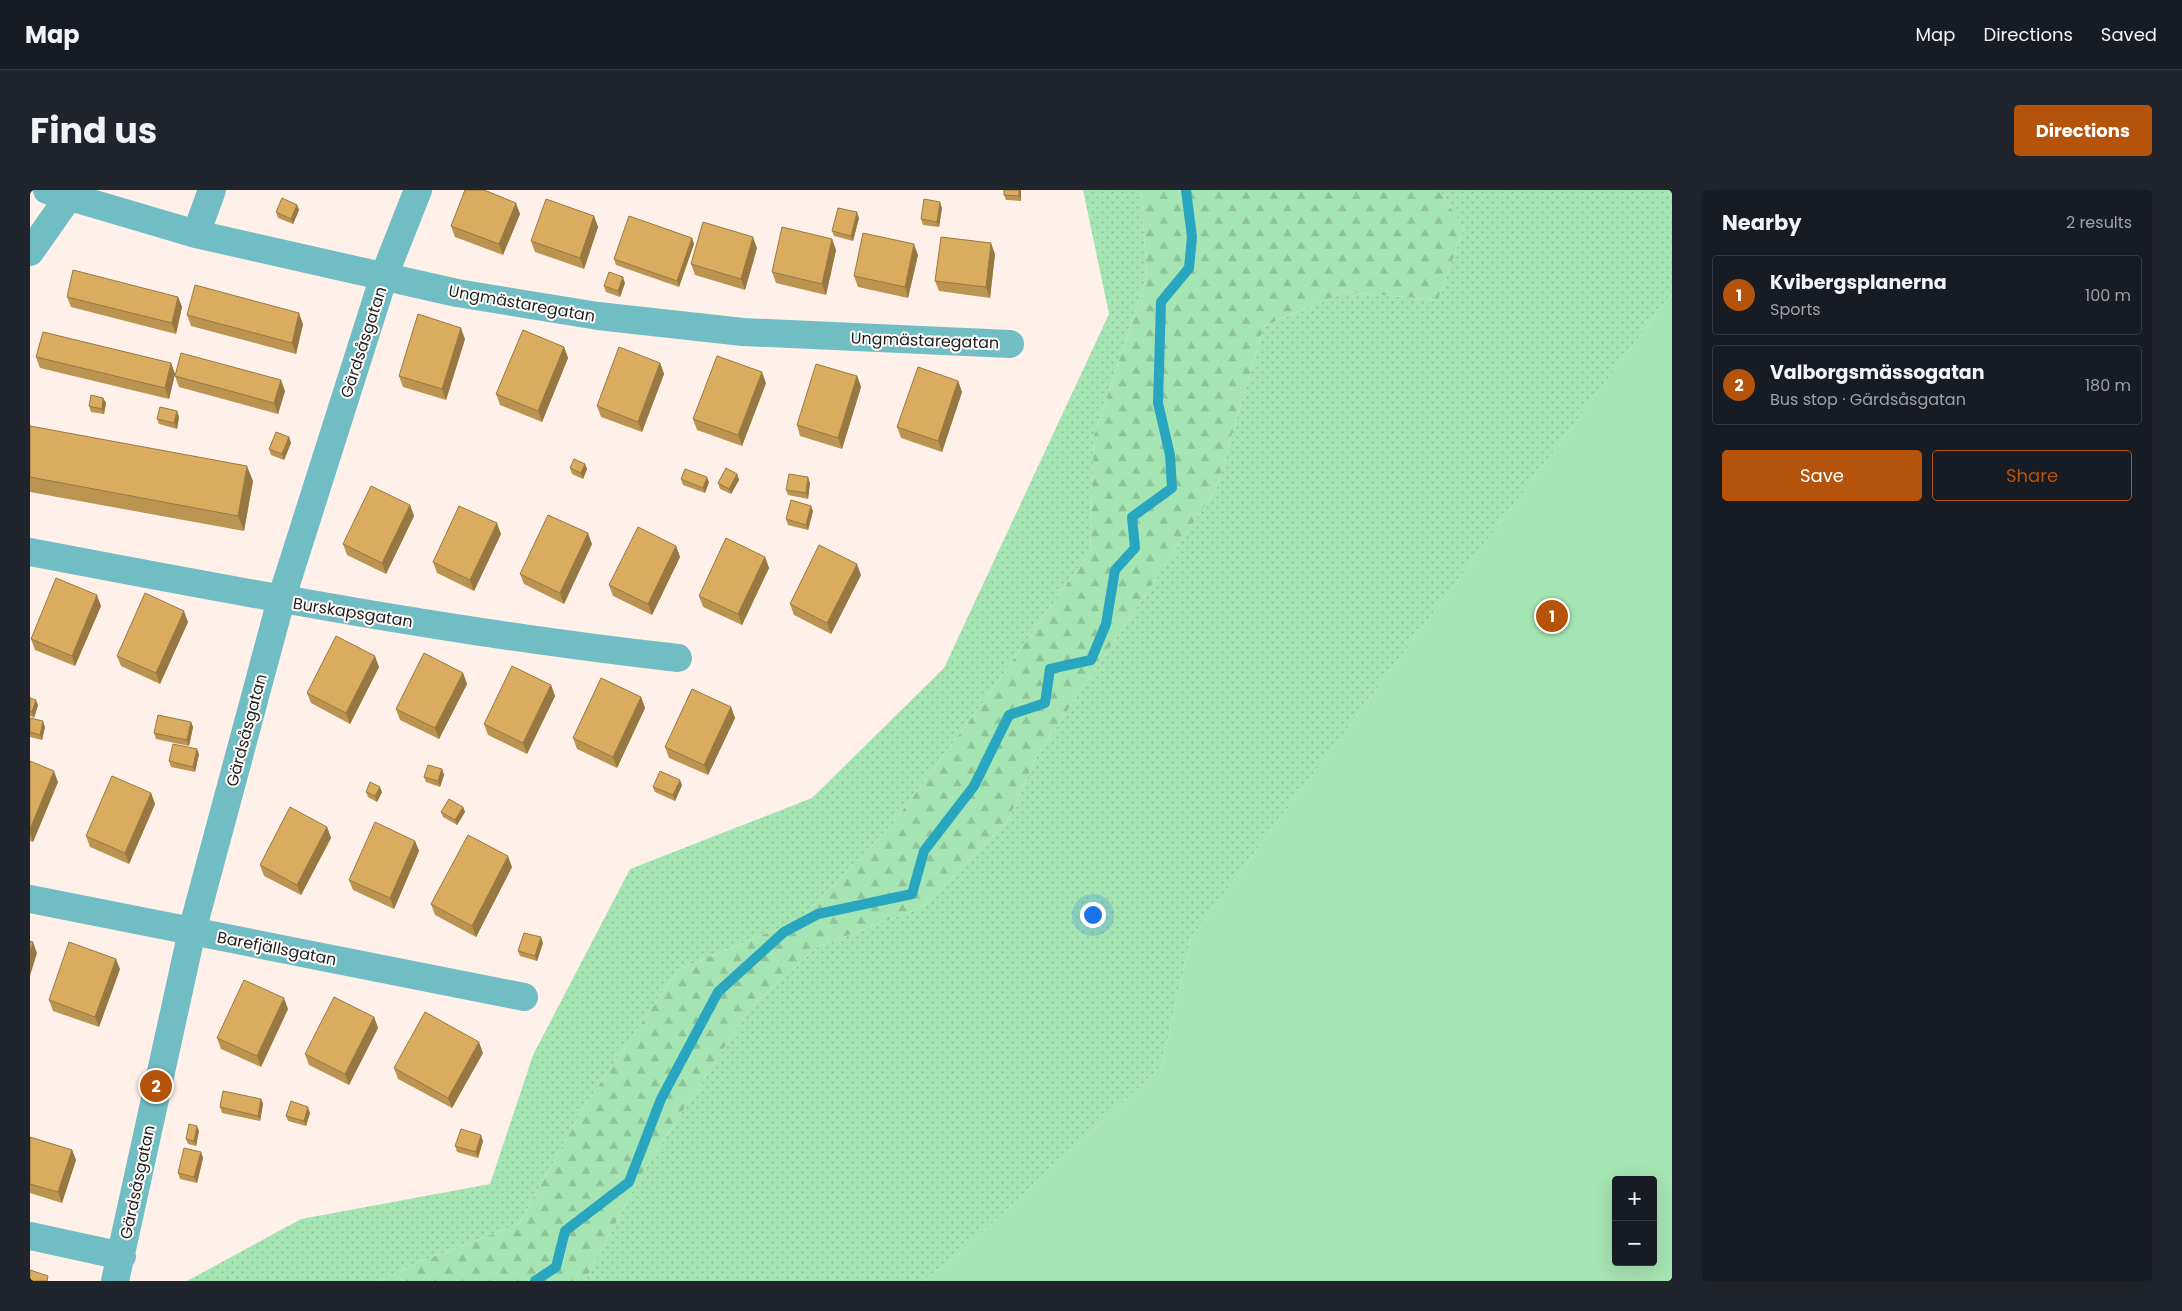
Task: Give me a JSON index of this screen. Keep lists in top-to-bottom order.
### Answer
{
  "streets": {
    "street": [
      "Ungmästaregatan",
      "Gärdsåsgatan",
      "Burskapsgatan",
      "Barefjällsgatan"
    ]
  },
  "crossings": [
    ["Ungmästaregatan", "Gärdsåsgatan"],
    ["Gärdsåsgatan", "Burskapsgatan"],
    ["Gärdsåsgatan", "Barefjällsgatan"]
  ],
  "page": {
    "header": "Map",
    "nav": ["Map", "Directions", "Saved"],
    "title": "Find us",
    "buttons": [
      "Directions",
      ["Save", "Share"]
    ],
    "heading": ["Nearby", "2 results"],
    "list": [
      {
        "mark": "1",
        "name": "Kvibergsplanerna",
        "note": "Sports",
        "value": "100 m"
      },
      {
        "mark": "2",
        "name": "Valborgsmässogatan",
        "note": "Bus stop · Gärdsåsgatan",
        "value": "180 m"
      }
    ],
    "pins": ["1", "2"],
    "map_buttons": ["+", "−"]
  }
}
